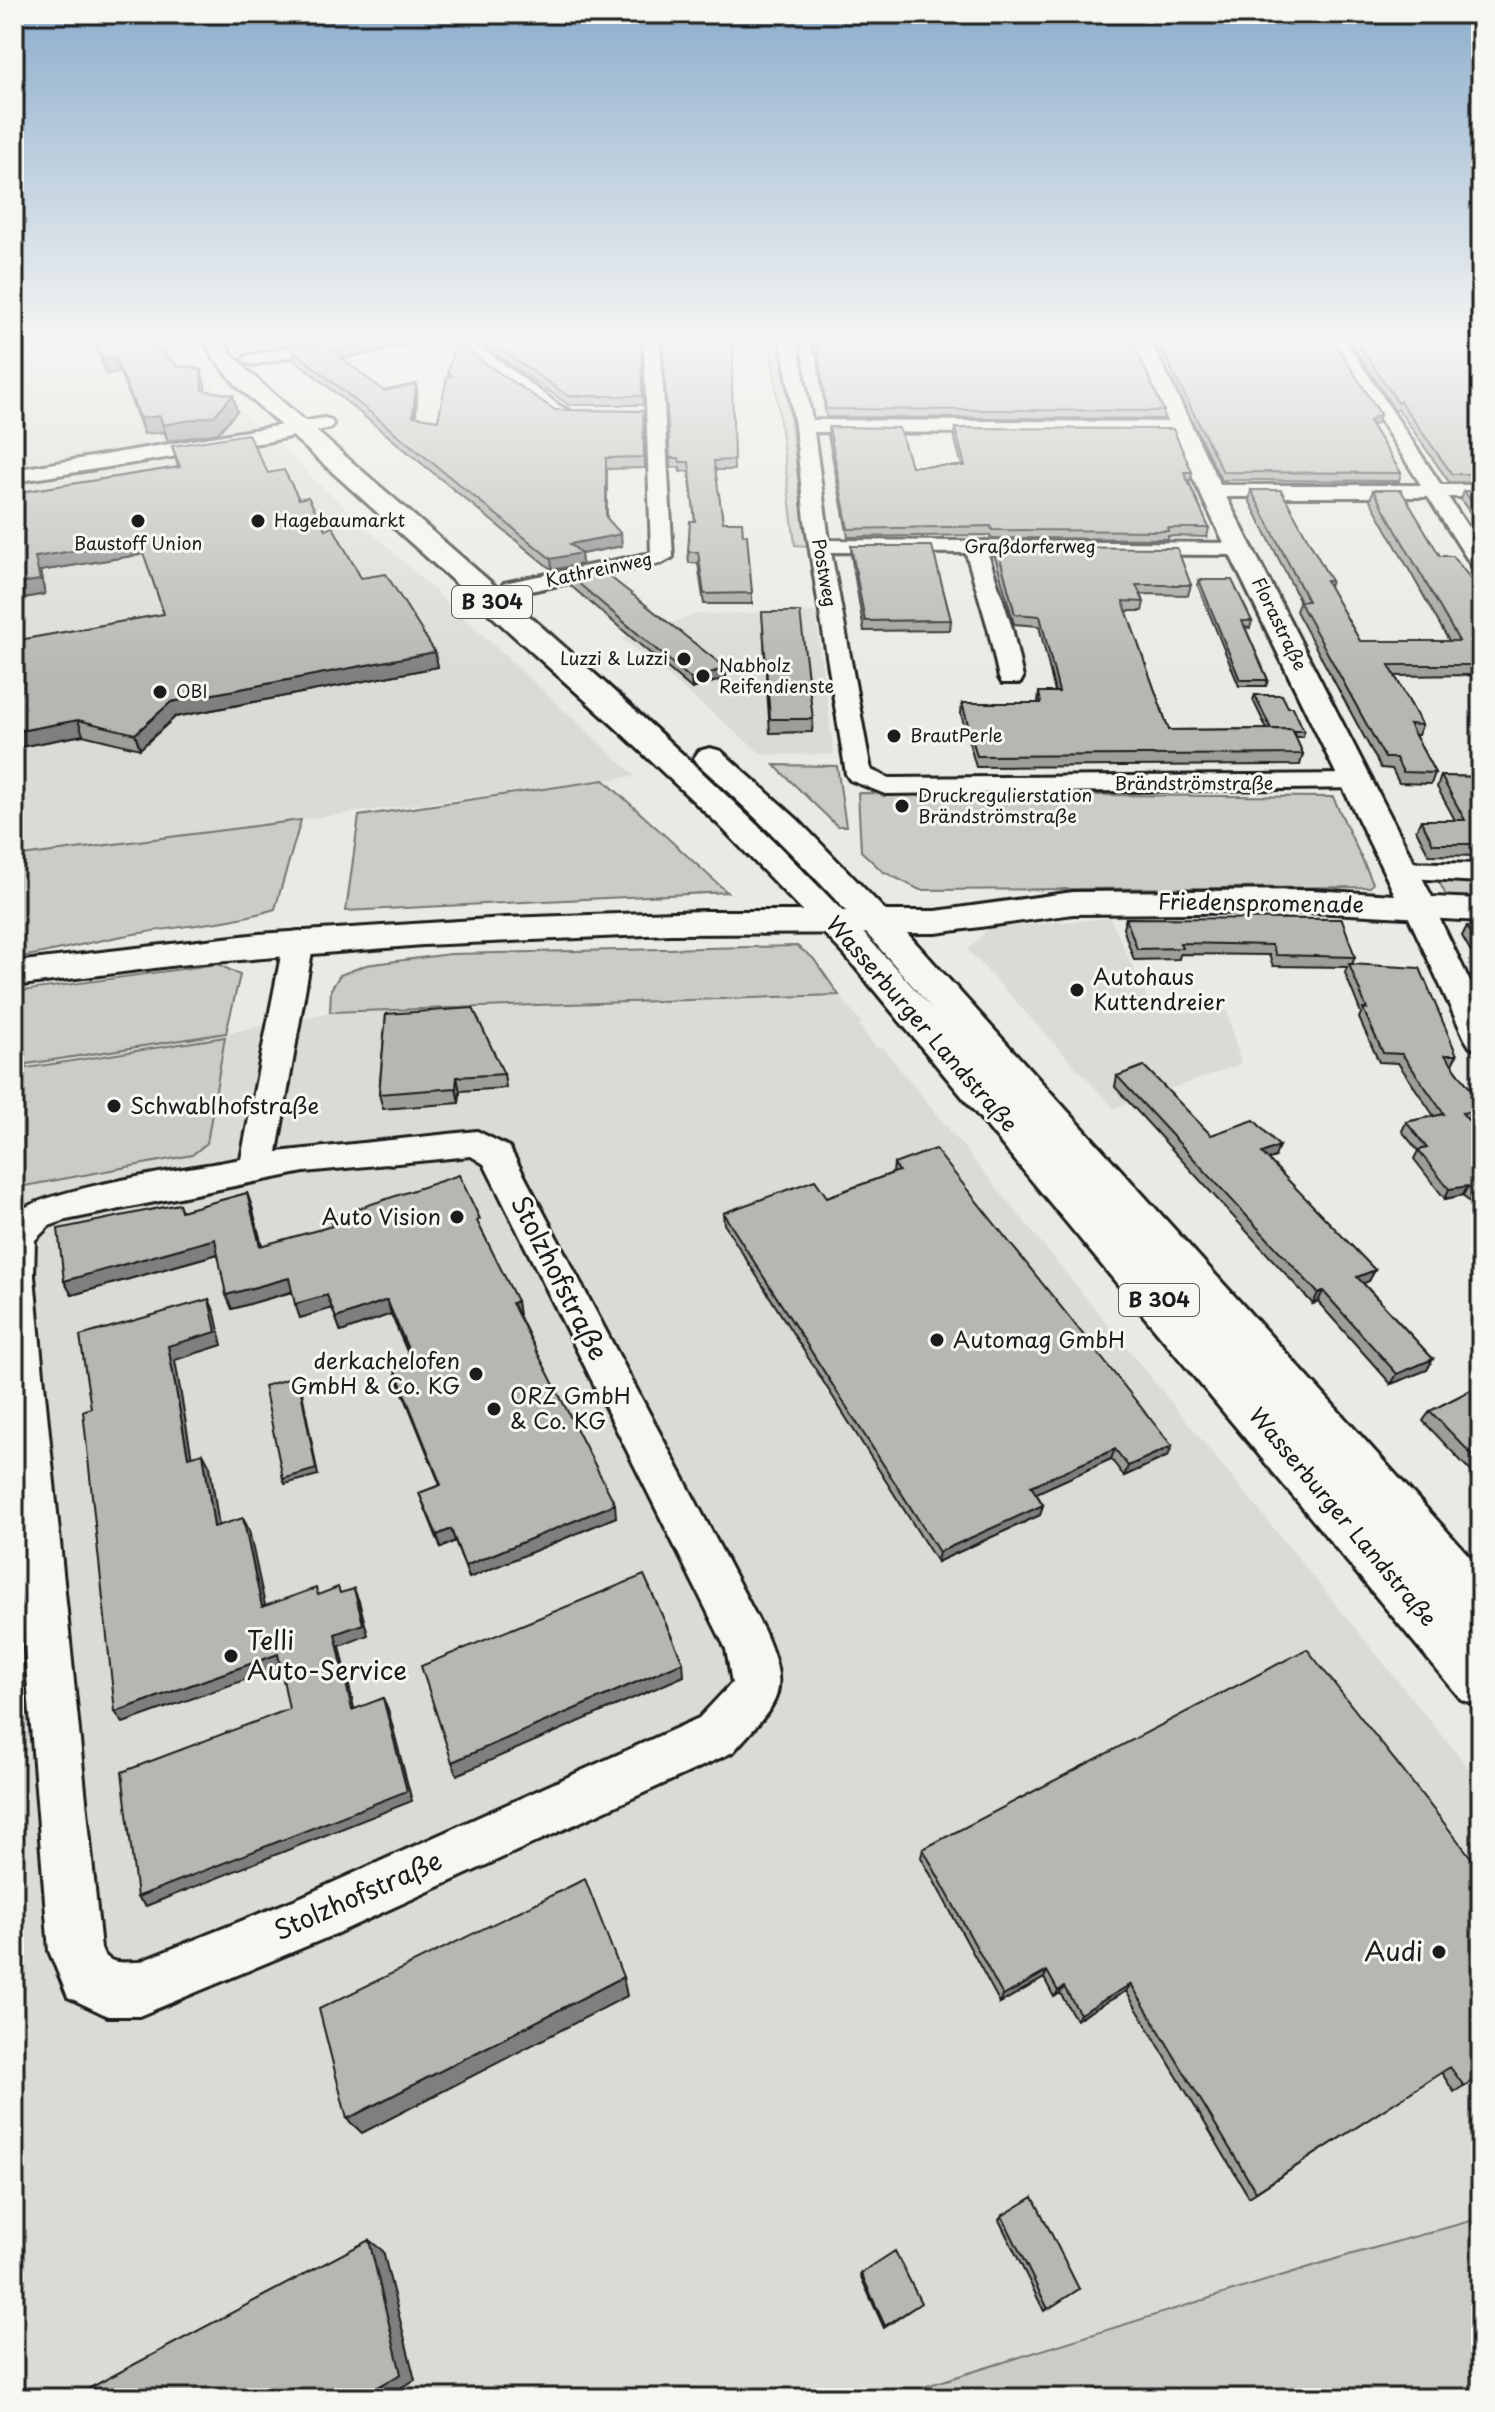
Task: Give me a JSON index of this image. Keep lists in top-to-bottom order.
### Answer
{
  "streets": {
    "main road": [
      "B 304",
      "Florastraße",
      "Friedenspromenade",
      "Wasserburger Landstraße"
    ],
    "street": [
      "Graßdorferweg",
      "Kathreinweg",
      "Postweg",
      "Brändströmstraße",
      "Stolzhofstraße"
    ]
  },
  "crossings": [
    ["Graßdorferweg", "Postweg"],
    ["Graßdorferweg", "Florastraße"],
    ["Kathreinweg", "Wasserburger Landstraße"],
    ["Postweg", "Brändströmstraße"],
    ["Florastraße", "Brändströmstraße"],
    ["Florastraße", "Friedenspromenade"],
    ["Friedenspromenade", "Wasserburger Landstraße"]
  ],
  "places": [
    "Baustoff Union",
    "Hagebaumarkt",
    "Luzzi & Luzzi",
    "Nabholz Reifendienste",
    "OBI",
    "BrautPerle",
    "Druckregulierstation Brändströmstraße",
    "Autohaus Kuttendreier",
    "Schwablhofstraße",
    "Auto Vision",
    "Automag GmbH",
    "derkachelofen GmbH & Co. KG",
    "ORZ GmbH & Co. KG",
    "Telli Auto-Service",
    "Audi"
  ]
}
